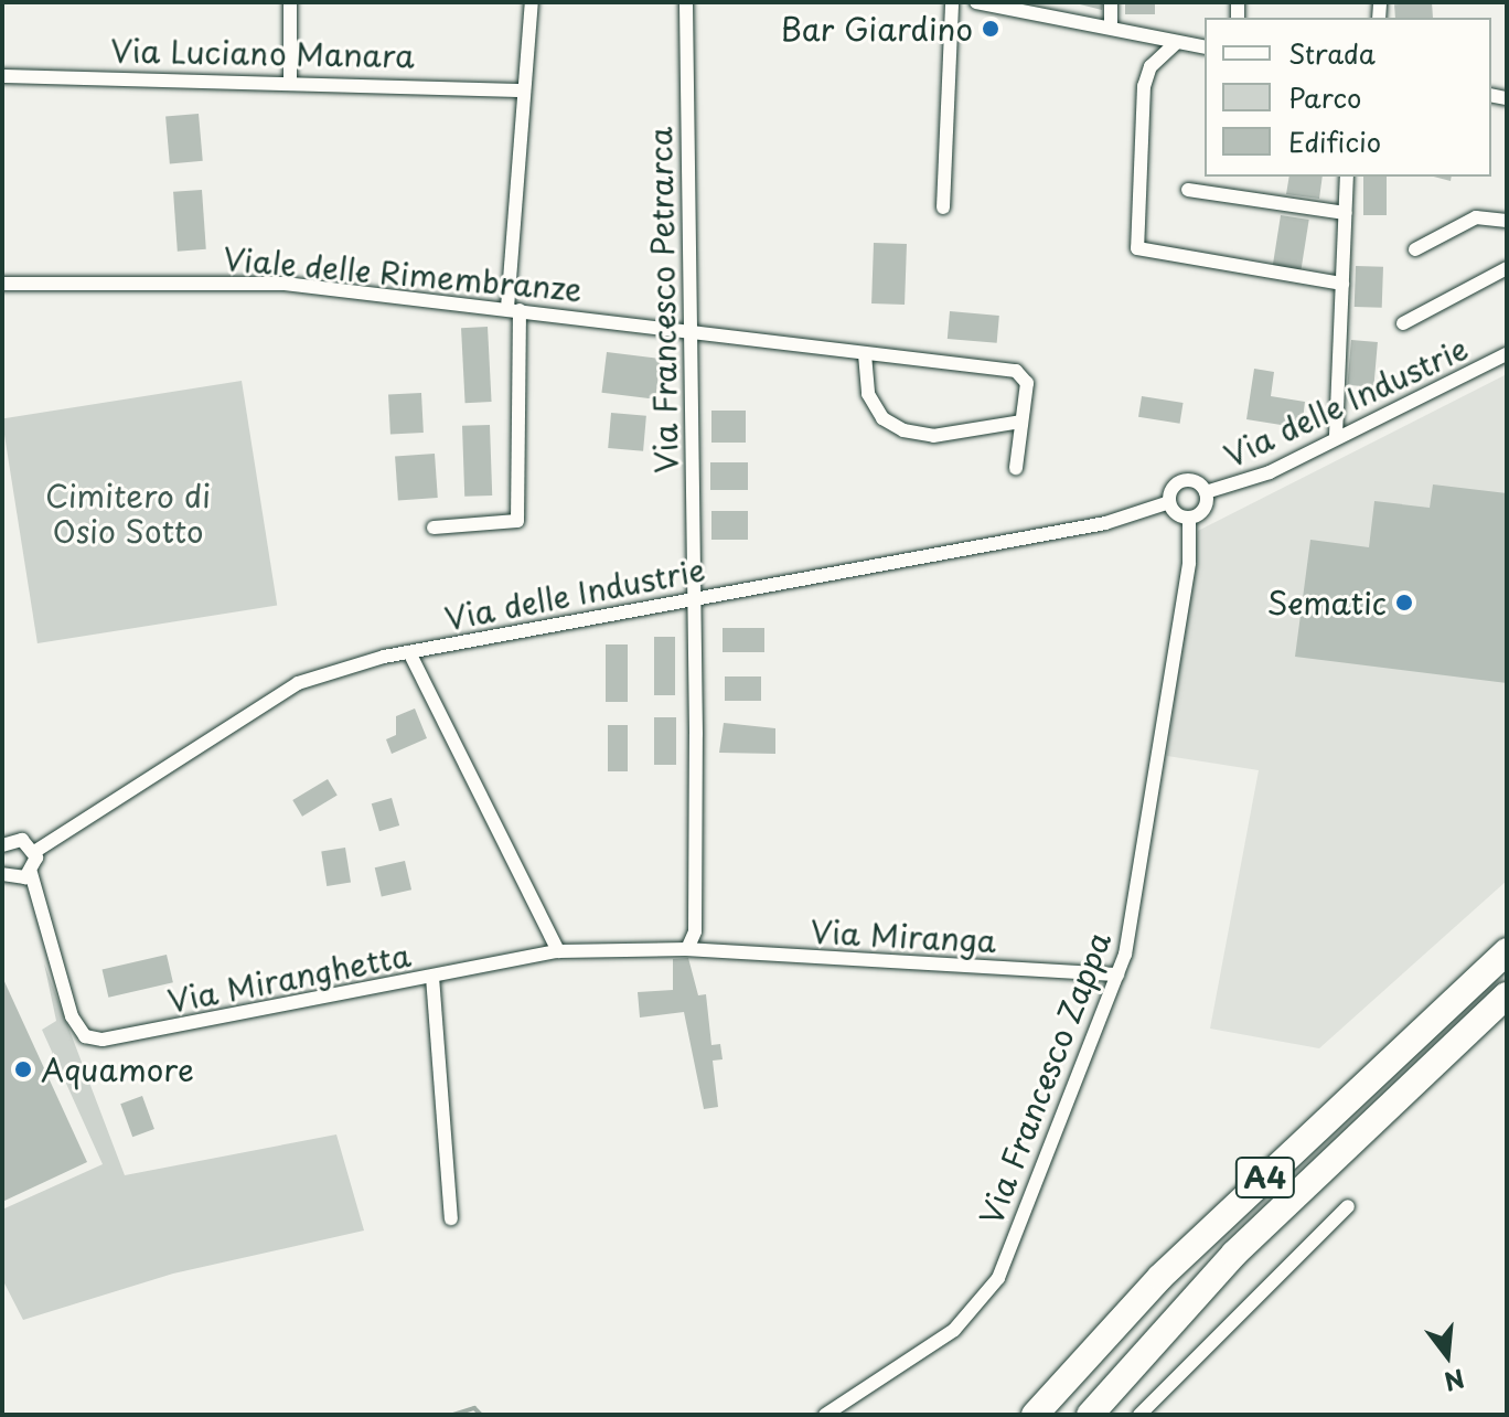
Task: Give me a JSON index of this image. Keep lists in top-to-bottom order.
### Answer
{
  "streets": {
    "highway": ["A4"],
    "street": [
      "Via Luciano Manara",
      "Viale delle Rimembranze",
      "Via Francesco Petrarca",
      "Via delle Industrie",
      "Via Miranga",
      "Via Miranghetta",
      "Via Francesco Zappa"
    ]
  },
  "crossings": [
    ["Viale delle Rimembranze", "Via Francesco Petrarca"],
    ["Via Francesco Petrarca", "Via delle Industrie"],
    ["Via delle Industrie", "Via Francesco Zappa"],
    ["Via Miranga", "Via Miranghetta"],
    ["Via Miranga", "Via Francesco Zappa"]
  ],
  "parks": ["Cimitero di Osio Sotto"],
  "places": ["Bar Giardino", "Sematic", "Aquamore"],
  "legend": ["Strada", "Parco", "Edificio"],
  "north": "bottom"
}
